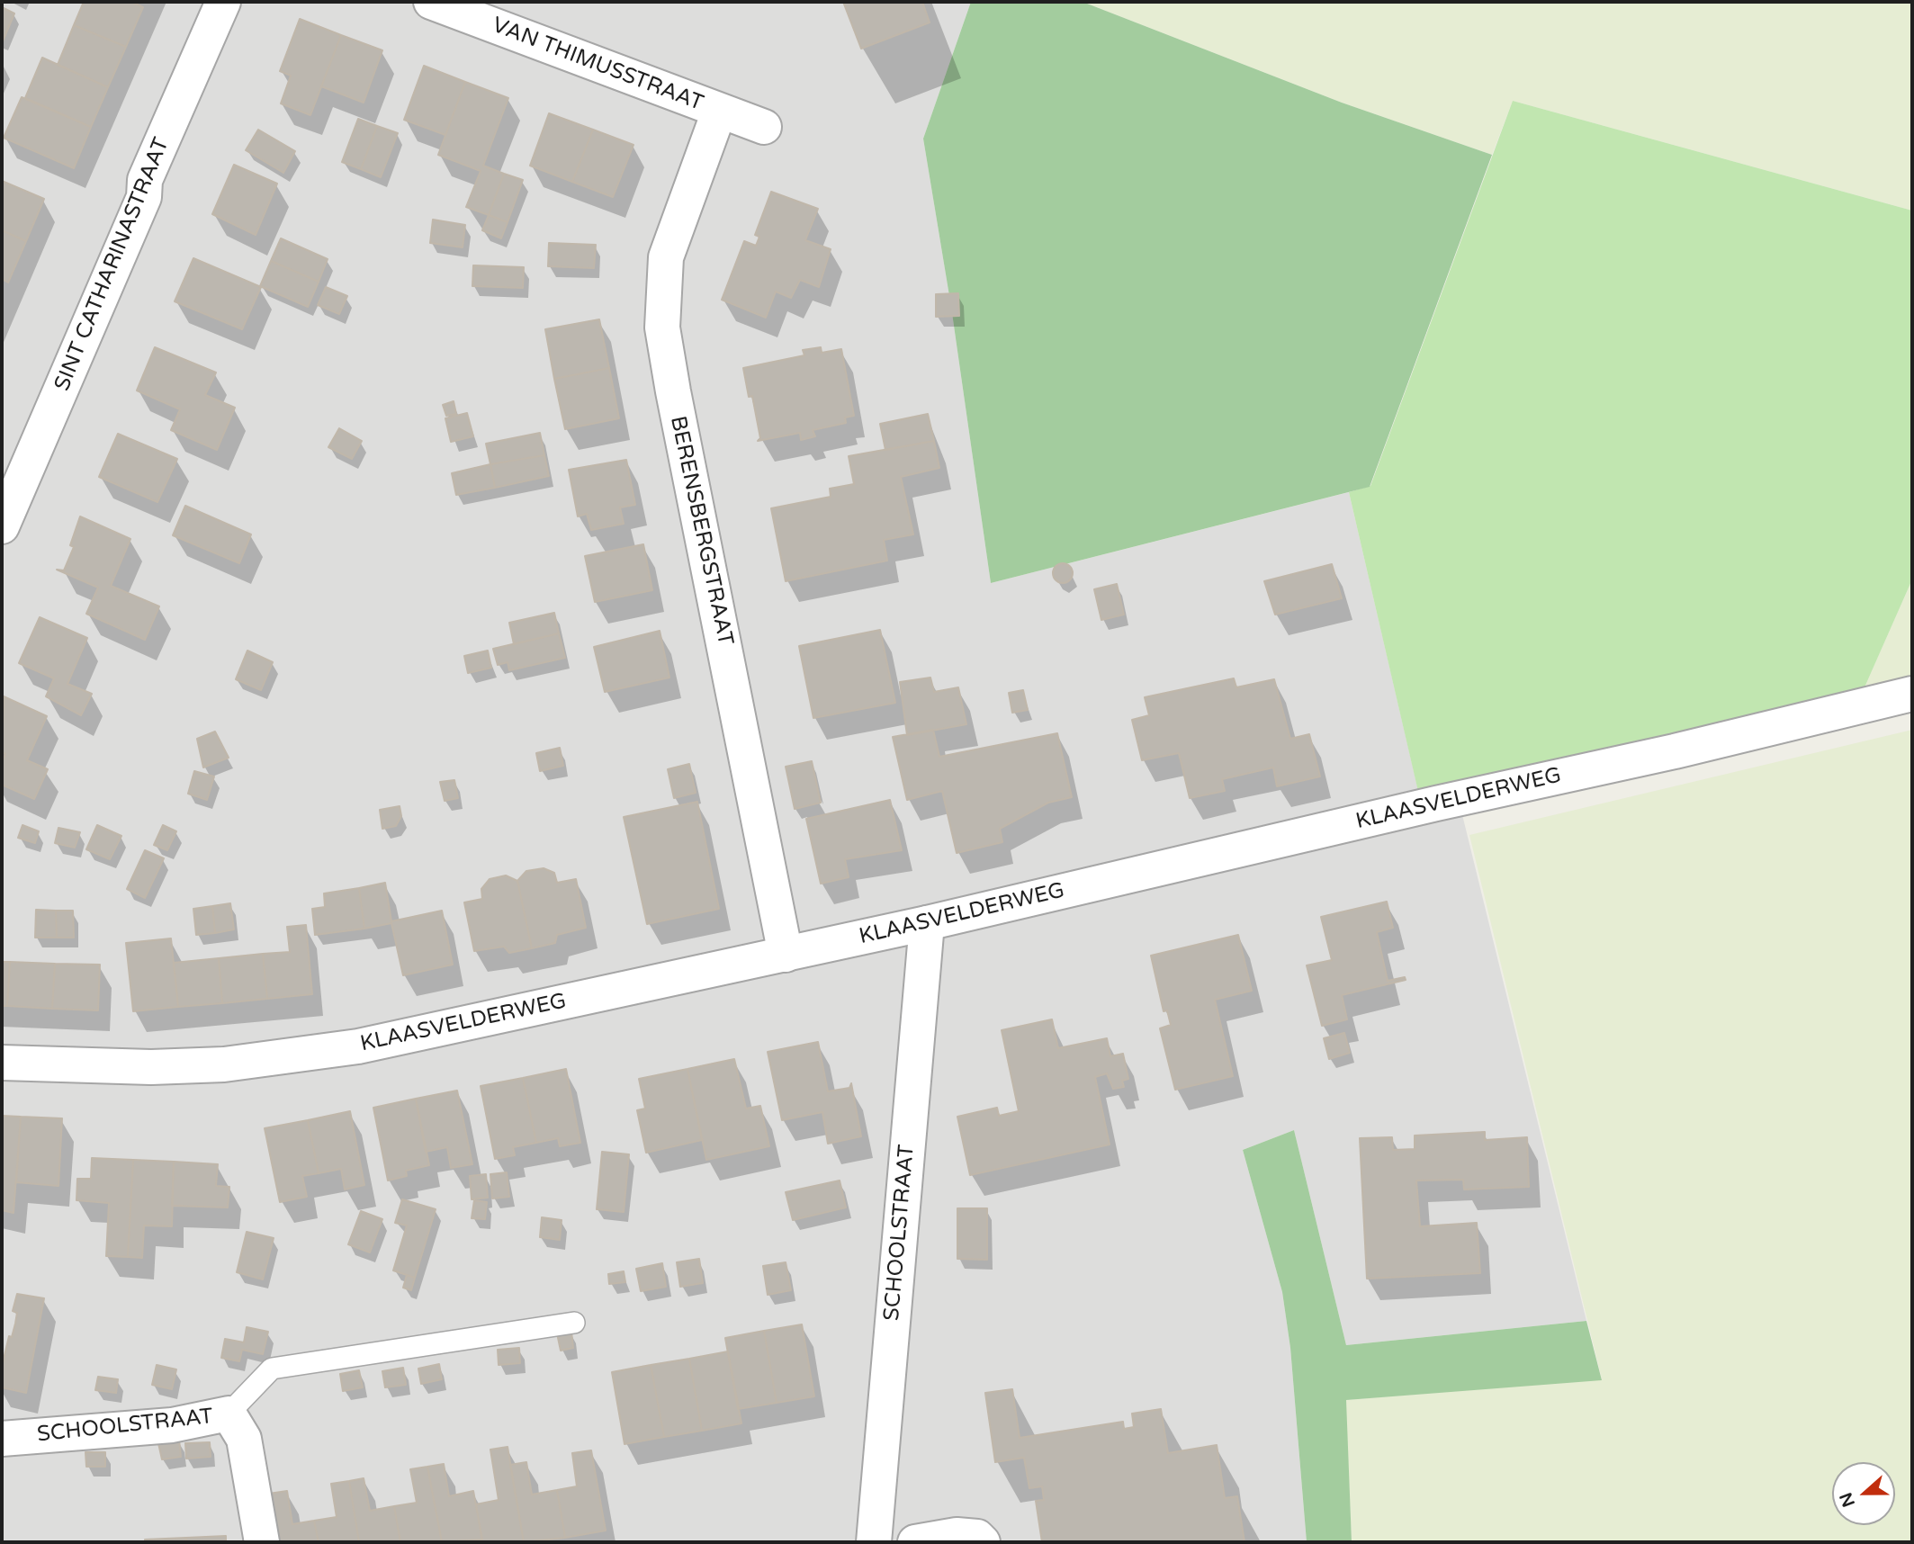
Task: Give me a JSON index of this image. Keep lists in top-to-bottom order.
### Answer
{
  "streets": {
    "street": [
      "VAN THIMUSSTRAAT",
      "SINT CATHARINASTRAAT",
      "BERENSBERGSTRAAT",
      "KLAASVELDERWEG",
      "SCHOOLSTRAAT"
    ]
  },
  "crossings": [
    ["VAN THIMUSSTRAAT", "BERENSBERGSTRAAT"],
    ["BERENSBERGSTRAAT", "KLAASVELDERWEG"],
    ["KLAASVELDERWEG", "SCHOOLSTRAAT"]
  ],
  "north": "left"
}
